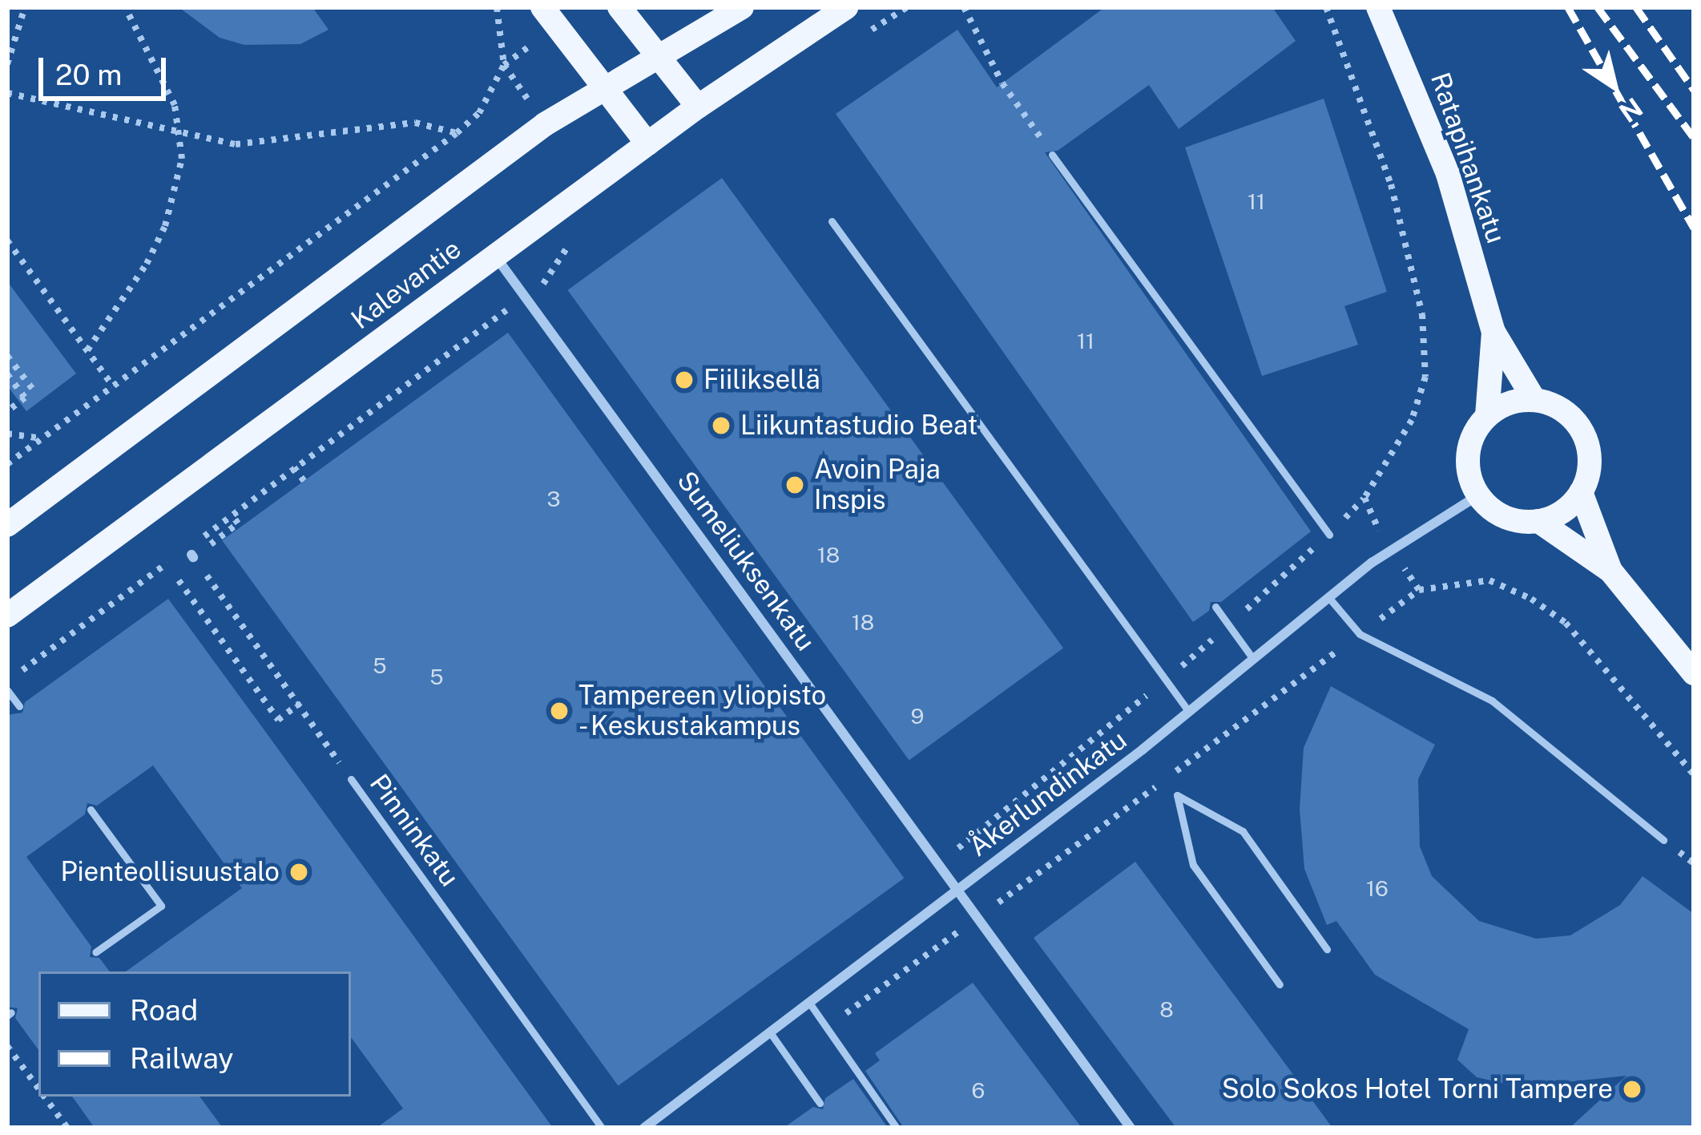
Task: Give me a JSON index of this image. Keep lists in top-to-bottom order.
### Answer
{
  "streets": {
    "main road": ["Ratapihankatu", "Kalevantie"],
    "street": ["Sumeliuksenkatu", "Åkerlundinkatu"],
    "lane": ["Pinninkatu"]
  },
  "crossings": [
    ["Ratapihankatu", "Åkerlundinkatu"],
    ["Kalevantie", "Sumeliuksenkatu"],
    ["Sumeliuksenkatu", "Åkerlundinkatu"]
  ],
  "places": [
    "Fiiliksellä",
    "Liikuntastudio Beat",
    "Avoin Paja Inspis",
    "Tampereen yliopisto - Keskustakampus",
    "Pienteollisuustalo",
    "Solo Sokos Hotel Torni Tampere"
  ],
  "house_numbers": [
    "11",
    "11",
    "3",
    "18",
    "18",
    "5",
    "5",
    "9",
    "16",
    "8",
    "6"
  ],
  "legend": ["Road", "Railway"],
  "scale_bar": "20 m",
  "north": "bottom right"
}
